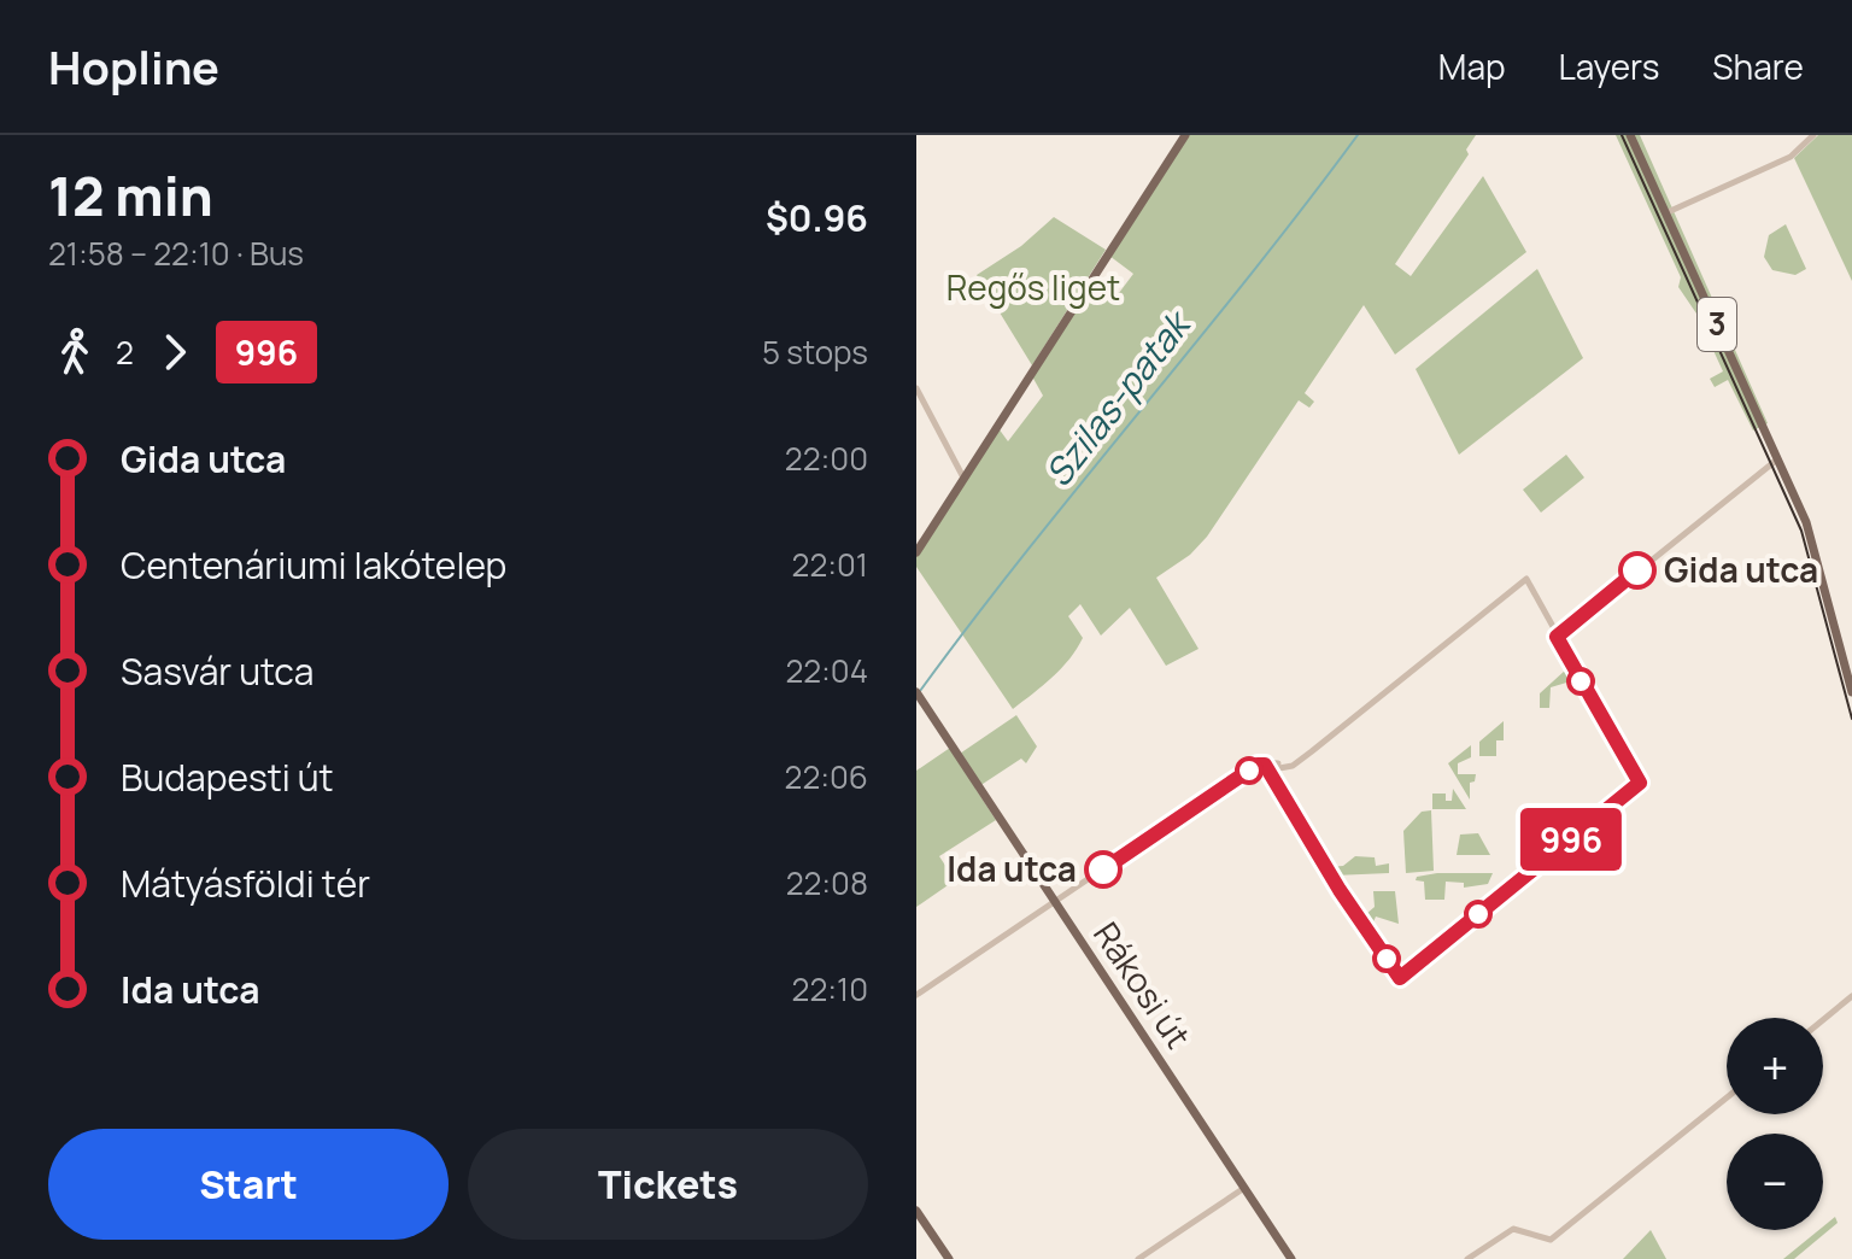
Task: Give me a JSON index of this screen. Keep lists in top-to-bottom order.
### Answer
{
  "streets": {
    "main road": ["3", "Rákosi út"]
  },
  "water": ["Szilas-patak"],
  "parks": ["Regős liget"],
  "places": ["Gida utca", "Ida utca"],
  "lines": ["bus line 996"],
  "page": {
    "header": "Hopline",
    "nav": ["Map", "Layers", "Share"],
    "heading": ["12 min", "21:58 – 22:10 · Bus", "$0.96"],
    "on_map": "996",
    "legs": ["2", "996", "5 stops"],
    "list": [
      {
        "name": "Gida utca",
        "value": "22:00"
      },
      {
        "name": "Centenáriumi lakótelep",
        "value": "22:01"
      },
      {
        "name": "Sasvár utca",
        "value": "22:04"
      },
      {
        "name": "Budapesti út",
        "value": "22:06"
      },
      {
        "name": "Mátyásföldi tér",
        "value": "22:08"
      },
      {
        "name": "Ida utca",
        "value": "22:10"
      }
    ],
    "map_buttons": ["+", "−"],
    "buttons": ["Start", "Tickets"]
  }
}
